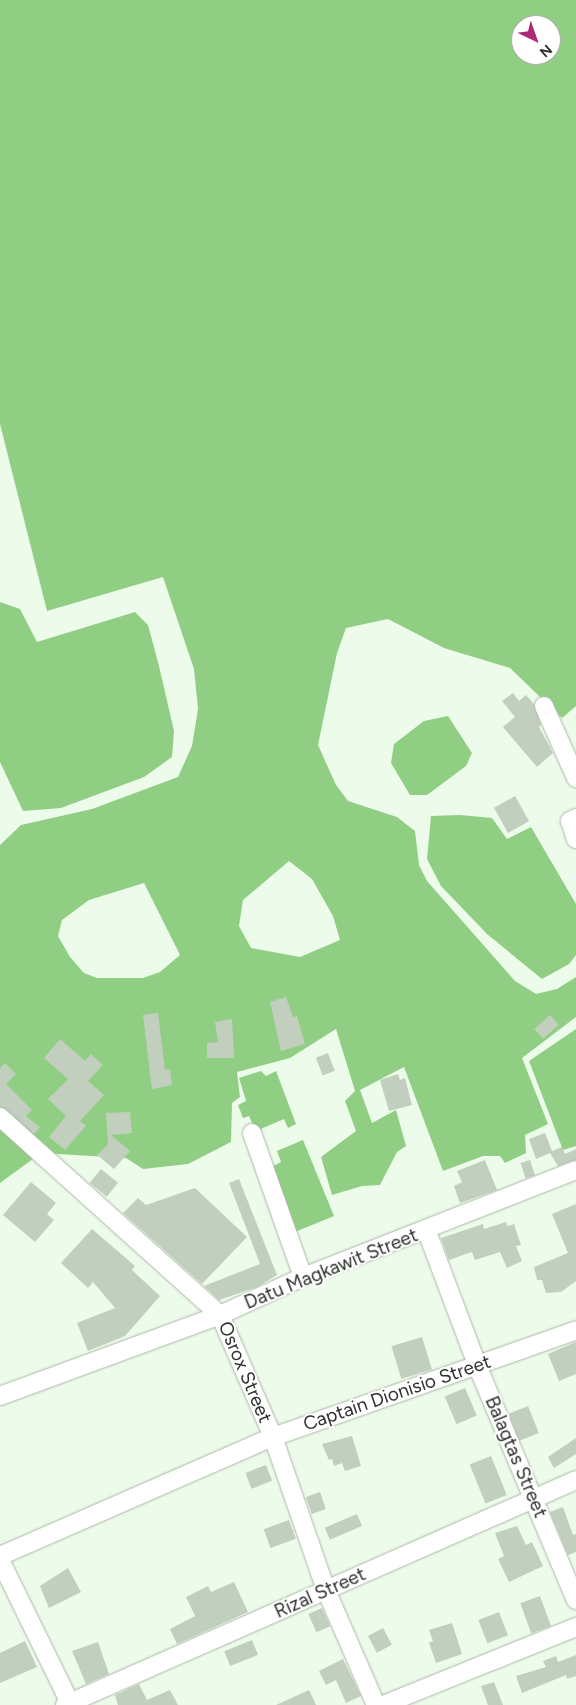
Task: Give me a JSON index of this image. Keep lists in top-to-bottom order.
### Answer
{
  "streets": {
    "street": [
      "Datu Magkawit Street",
      "Osrox Street",
      "Captain Dionisio Street",
      "Balagtas Street",
      "Rizal Street"
    ]
  },
  "crossings": [
    ["Datu Magkawit Street", "Osrox Street"],
    ["Datu Magkawit Street", "Balagtas Street"],
    ["Osrox Street", "Captain Dionisio Street"],
    ["Osrox Street", "Rizal Street"],
    ["Captain Dionisio Street", "Balagtas Street"],
    ["Balagtas Street", "Rizal Street"]
  ],
  "north": "bottom right"
}
